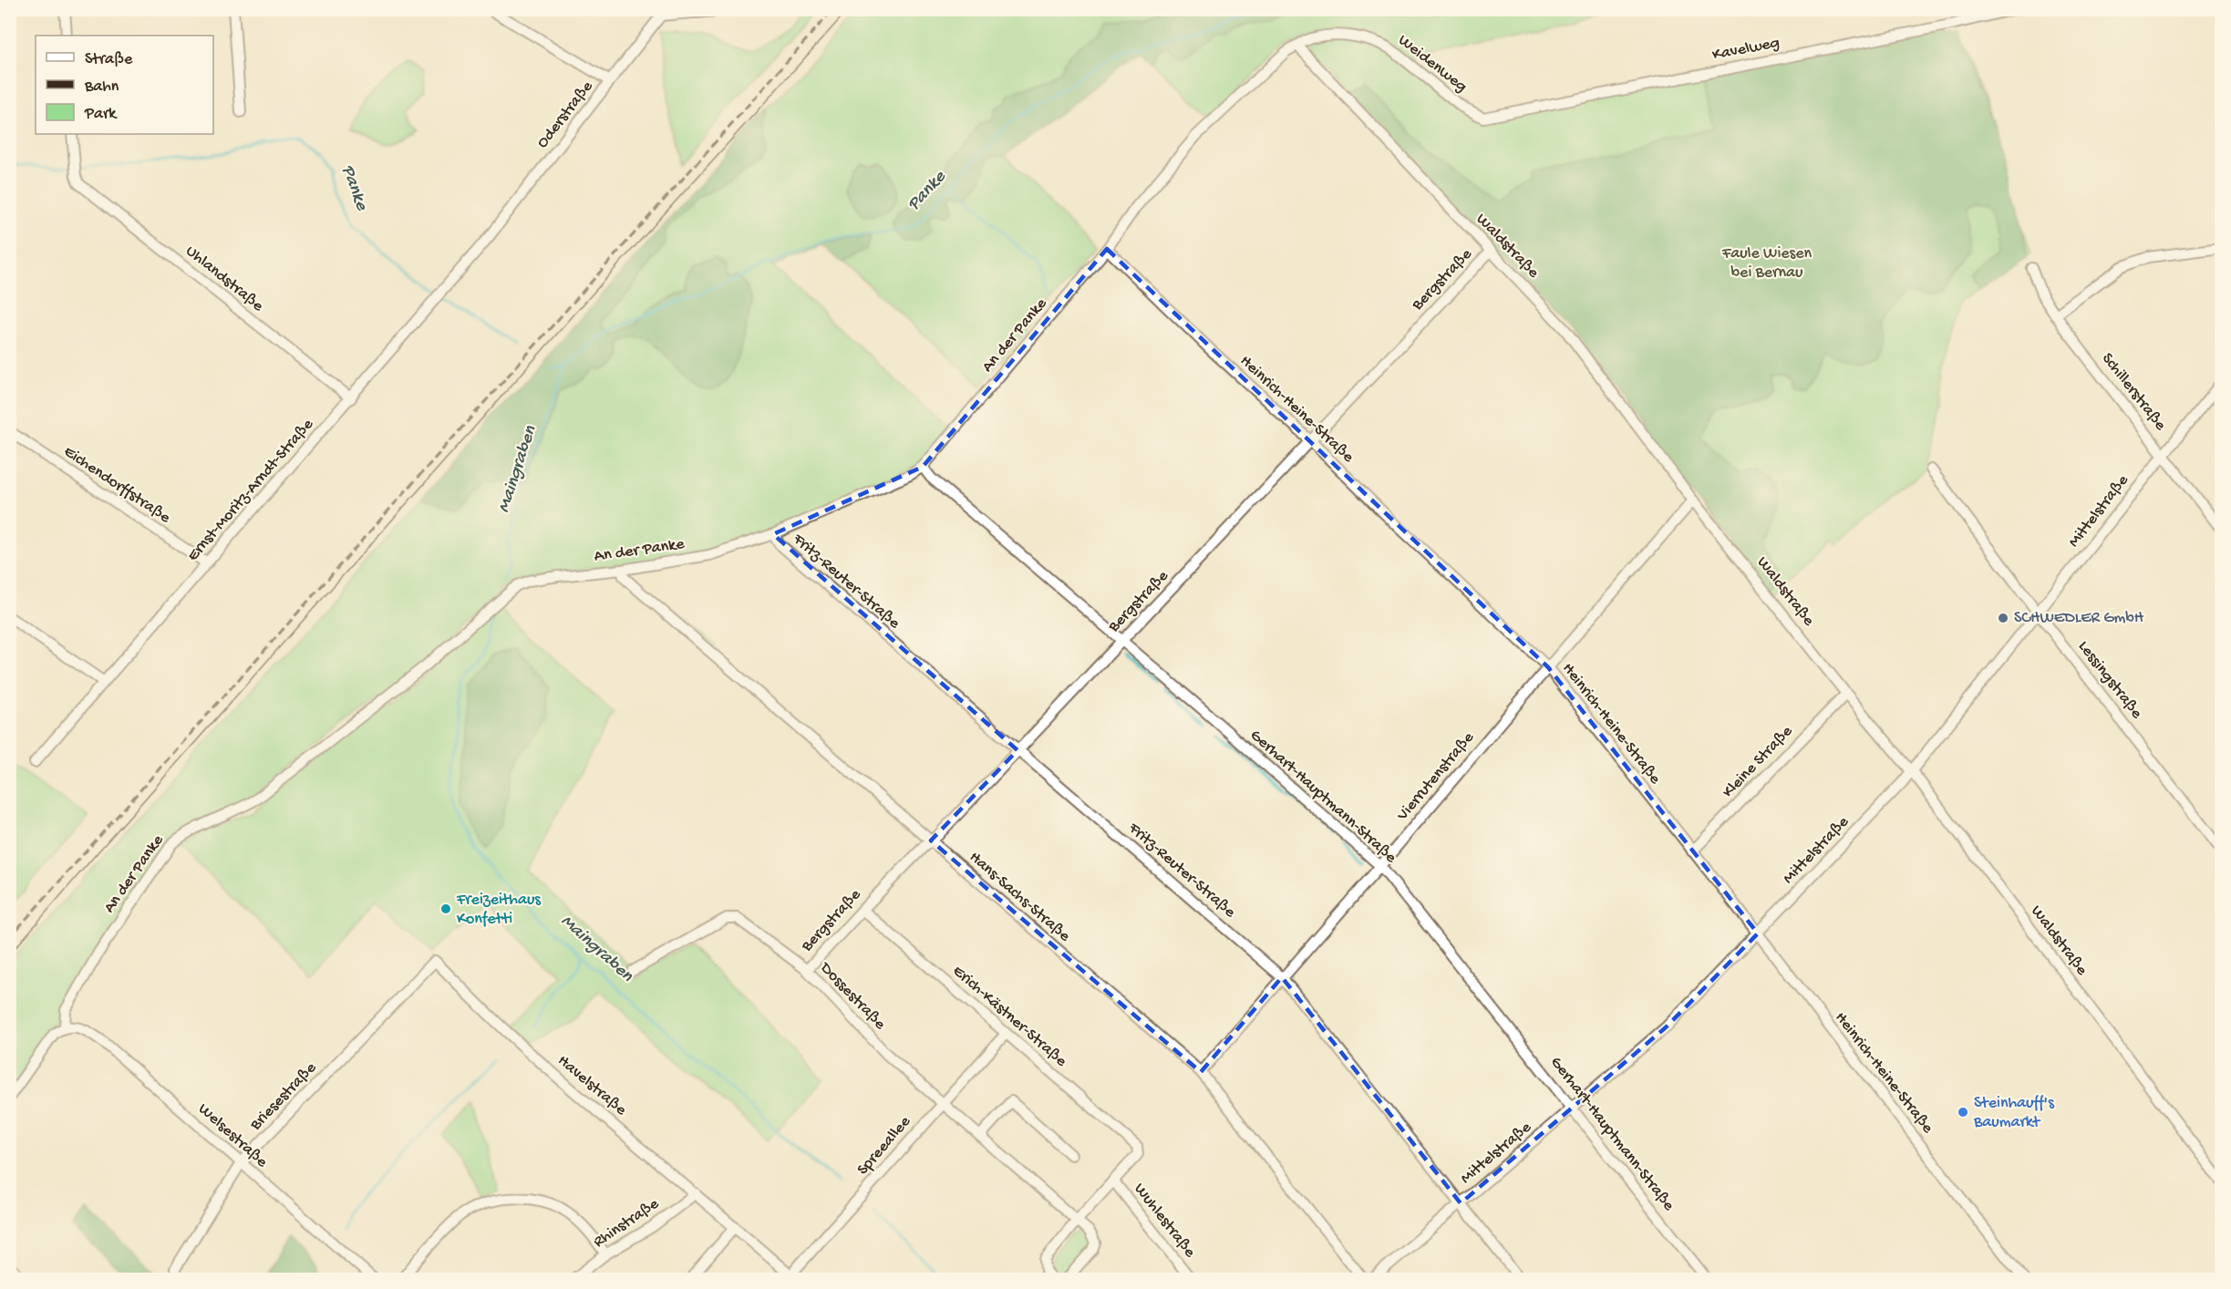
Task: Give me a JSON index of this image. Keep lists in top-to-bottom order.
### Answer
{
  "streets": {
    "street": [
      "Kavelweg",
      "Weidenweg",
      "Oderstraße",
      "Waldstraße",
      "Uhlandstraße",
      "Bergstraße",
      "An der Panke",
      "Schillerstraße",
      "Heinrich-Heine-Straße",
      "Eichendorffstraße",
      "Ernst-Moritz-Arndt-Straße",
      "Mittelstraße",
      "Fritz-Reuter-Straße",
      "Lessingstraße",
      "Kleine Straße",
      "Vierrutenstraße",
      "Gerhart-Hauptmann-Straße",
      "Hans-Sachs-Straße",
      "Dossestraße",
      "Erich-Kästner-Straße",
      "Havelstraße",
      "Briesestraße",
      "Welsestraße",
      "Spreeallee",
      "Wuhlestraße",
      "Rhinstraße"
    ]
  },
  "crossings": [
    ["Kavelweg", "Weidenweg"],
    ["Weidenweg", "Waldstraße"],
    ["Weidenweg", "An der Panke"],
    ["Oderstraße", "Ernst-Moritz-Arndt-Straße"],
    ["Waldstraße", "Bergstraße"],
    ["Waldstraße", "An der Panke"],
    ["Waldstraße", "Mittelstraße"],
    ["Waldstraße", "Kleine Straße"],
    ["Waldstraße", "Vierrutenstraße"],
    ["Uhlandstraße", "Ernst-Moritz-Arndt-Straße"],
    ["Bergstraße", "Heinrich-Heine-Straße"],
    ["Bergstraße", "Fritz-Reuter-Straße"],
    ["Bergstraße", "Gerhart-Hauptmann-Straße"],
    ["Bergstraße", "Hans-Sachs-Straße"],
    ["Bergstraße", "Dossestraße"],
    ["Bergstraße", "Erich-Kästner-Straße"],
    ["An der Panke", "Heinrich-Heine-Straße"],
    ["An der Panke", "Fritz-Reuter-Straße"],
    ["An der Panke", "Gerhart-Hauptmann-Straße"],
    ["An der Panke", "Hans-Sachs-Straße"],
    ["An der Panke", "Welsestraße"],
    ["Schillerstraße", "Mittelstraße"],
    ["Heinrich-Heine-Straße", "Mittelstraße"],
    ["Heinrich-Heine-Straße", "Kleine Straße"],
    ["Heinrich-Heine-Straße", "Vierrutenstraße"],
    ["Eichendorffstraße", "Ernst-Moritz-Arndt-Straße"],
    ["Mittelstraße", "Fritz-Reuter-Straße"],
    ["Mittelstraße", "Lessingstraße"],
    ["Mittelstraße", "Gerhart-Hauptmann-Straße"],
    ["Fritz-Reuter-Straße", "Vierrutenstraße"],
    ["Vierrutenstraße", "Gerhart-Hauptmann-Straße"],
    ["Vierrutenstraße", "Hans-Sachs-Straße"],
    ["Dossestraße", "Spreeallee"],
    ["Erich-Kästner-Straße", "Spreeallee"],
    ["Erich-Kästner-Straße", "Wuhlestraße"],
    ["Havelstraße", "Briesestraße"],
    ["Havelstraße", "Spreeallee"],
    ["Havelstraße", "Rhinstraße"],
    ["Briesestraße", "Welsestraße"]
  ],
  "water": ["Panke", "Maingraben"],
  "parks": ["Faule Wiesen bei Bernau"],
  "places": ["SCHWEDLER GmbH", "Freizeithaus Konfetti", "Steinhauff's Baumarkt"],
  "legend": ["Straße", "Bahn", "Park"]
}
